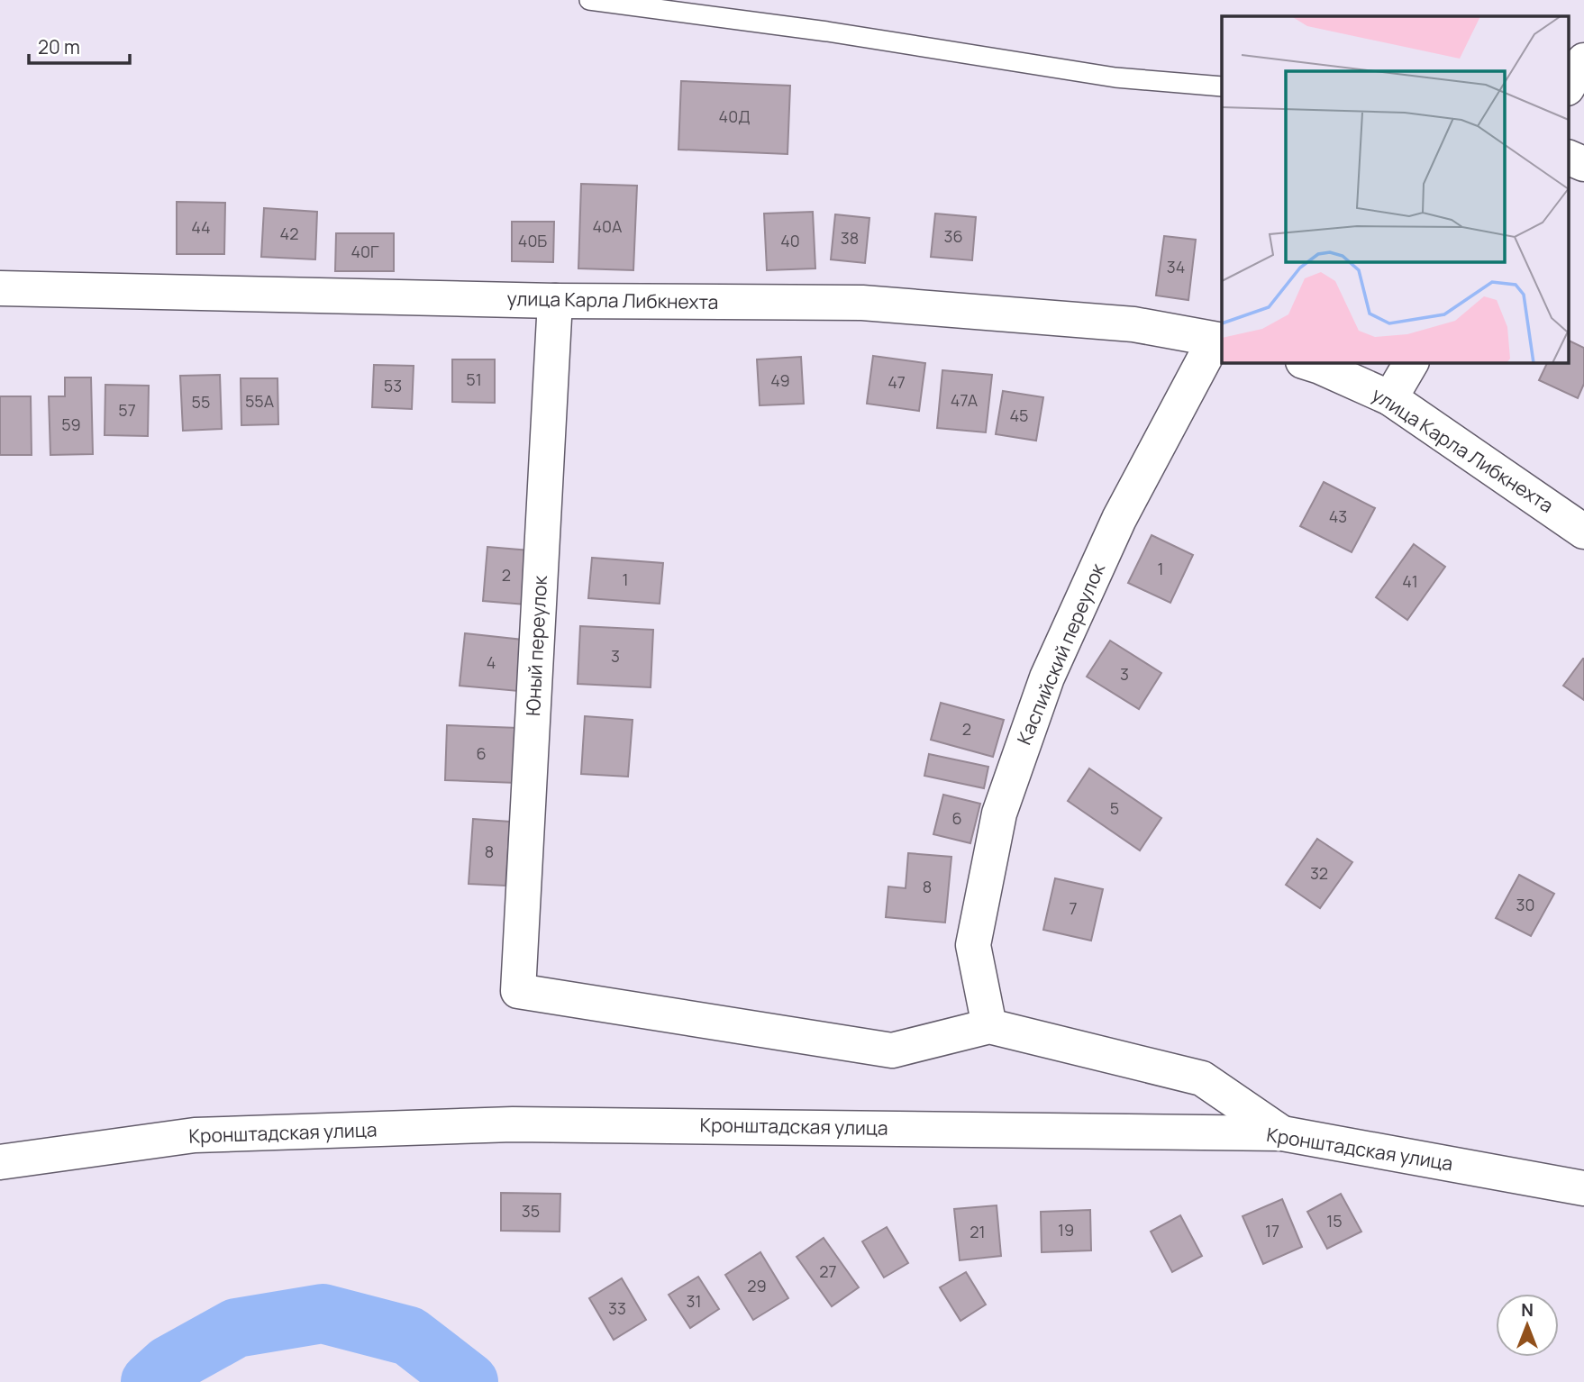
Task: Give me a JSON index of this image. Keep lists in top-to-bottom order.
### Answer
{
  "streets": {
    "street": [
      "улица Карла Либкнехта",
      "Юный переулок",
      "Каспийский переулок",
      "Кронштадская улица"
    ]
  },
  "crossings": [
    ["улица Карла Либкнехта", "Юный переулок"],
    ["улица Карла Либкнехта", "Каспийский переулок"],
    ["Юный переулок", "Каспийский переулок"]
  ],
  "house_numbers": [
    "40Д",
    "40А",
    "44",
    "42",
    "36",
    "38",
    "40Б",
    "40",
    "40Г",
    "34",
    "51",
    "49",
    "47",
    "53",
    "47А",
    "55А",
    "55",
    "57",
    "45",
    "59",
    "43",
    "1",
    "2",
    "1",
    "41",
    "3",
    "4",
    "3",
    "2",
    "6",
    "5",
    "6",
    "8",
    "32",
    "8",
    "30",
    "7",
    "35",
    "15",
    "19",
    "17",
    "21",
    "27",
    "29",
    "31",
    "33"
  ],
  "scale_bar": "20 m",
  "north": "top"
}
